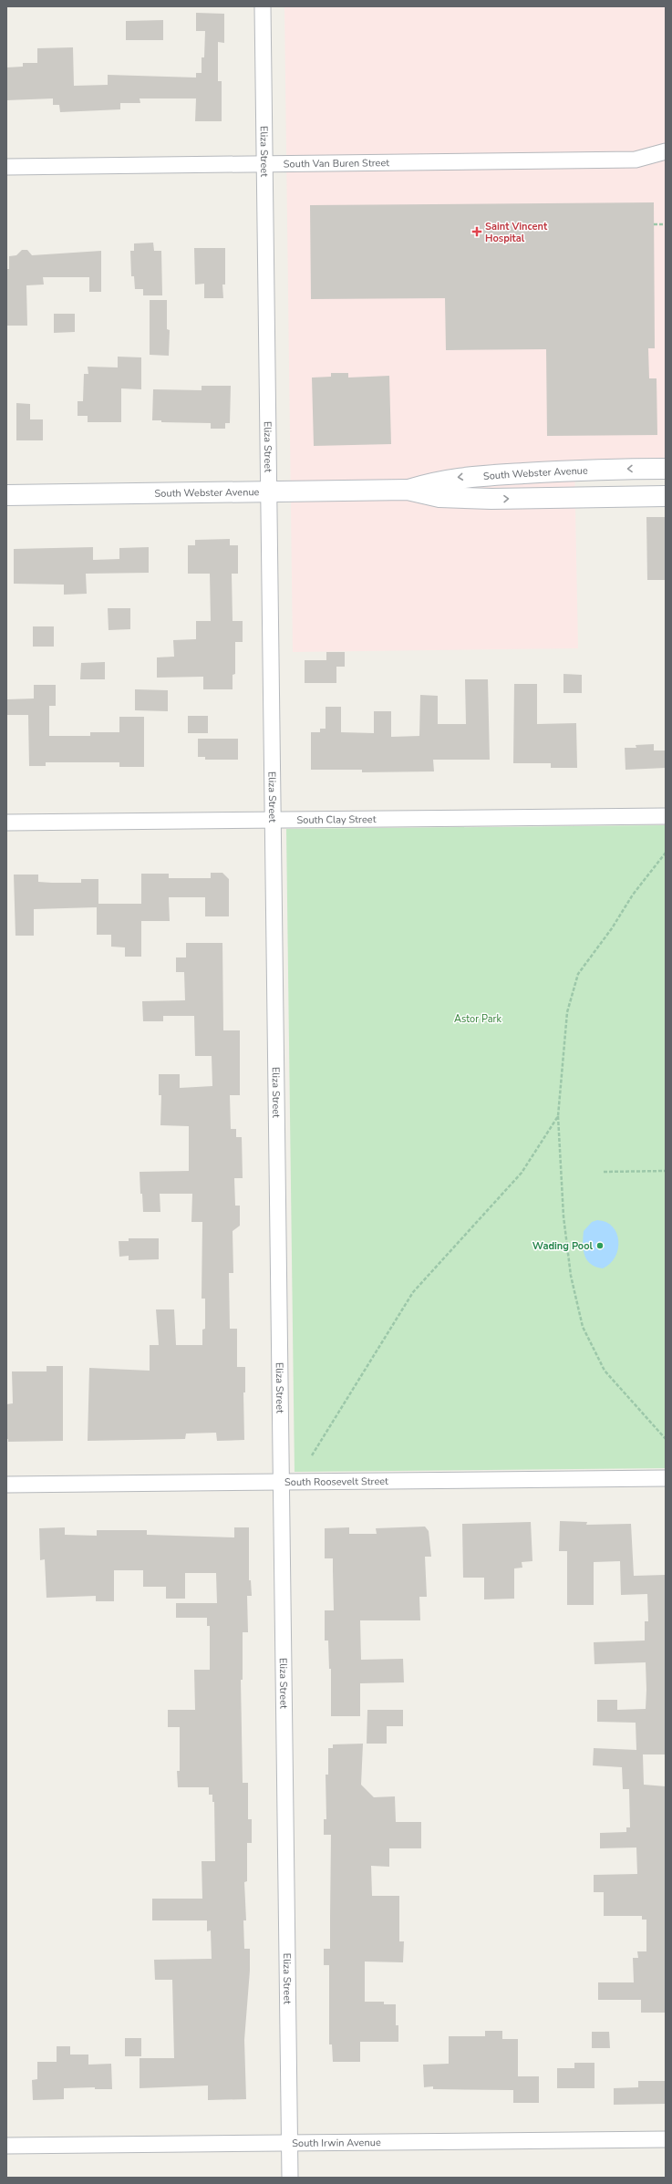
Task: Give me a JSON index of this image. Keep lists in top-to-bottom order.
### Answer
{
  "streets": {
    "main road": ["South Webster Avenue"],
    "street": [
      "Eliza Street",
      "South Van Buren Street",
      "South Clay Street",
      "South Roosevelt Street",
      "South Irwin Avenue"
    ]
  },
  "crossings": [
    ["Eliza Street", "South Van Buren Street"],
    ["Eliza Street", "South Webster Avenue"],
    ["Eliza Street", "South Clay Street"],
    ["Eliza Street", "South Roosevelt Street"],
    ["Eliza Street", "South Irwin Avenue"]
  ],
  "parks": ["Astor Park"],
  "places": {
    "health": ["Saint Vincent Hospital"],
    "other": ["Wading Pool"]
  }
}
